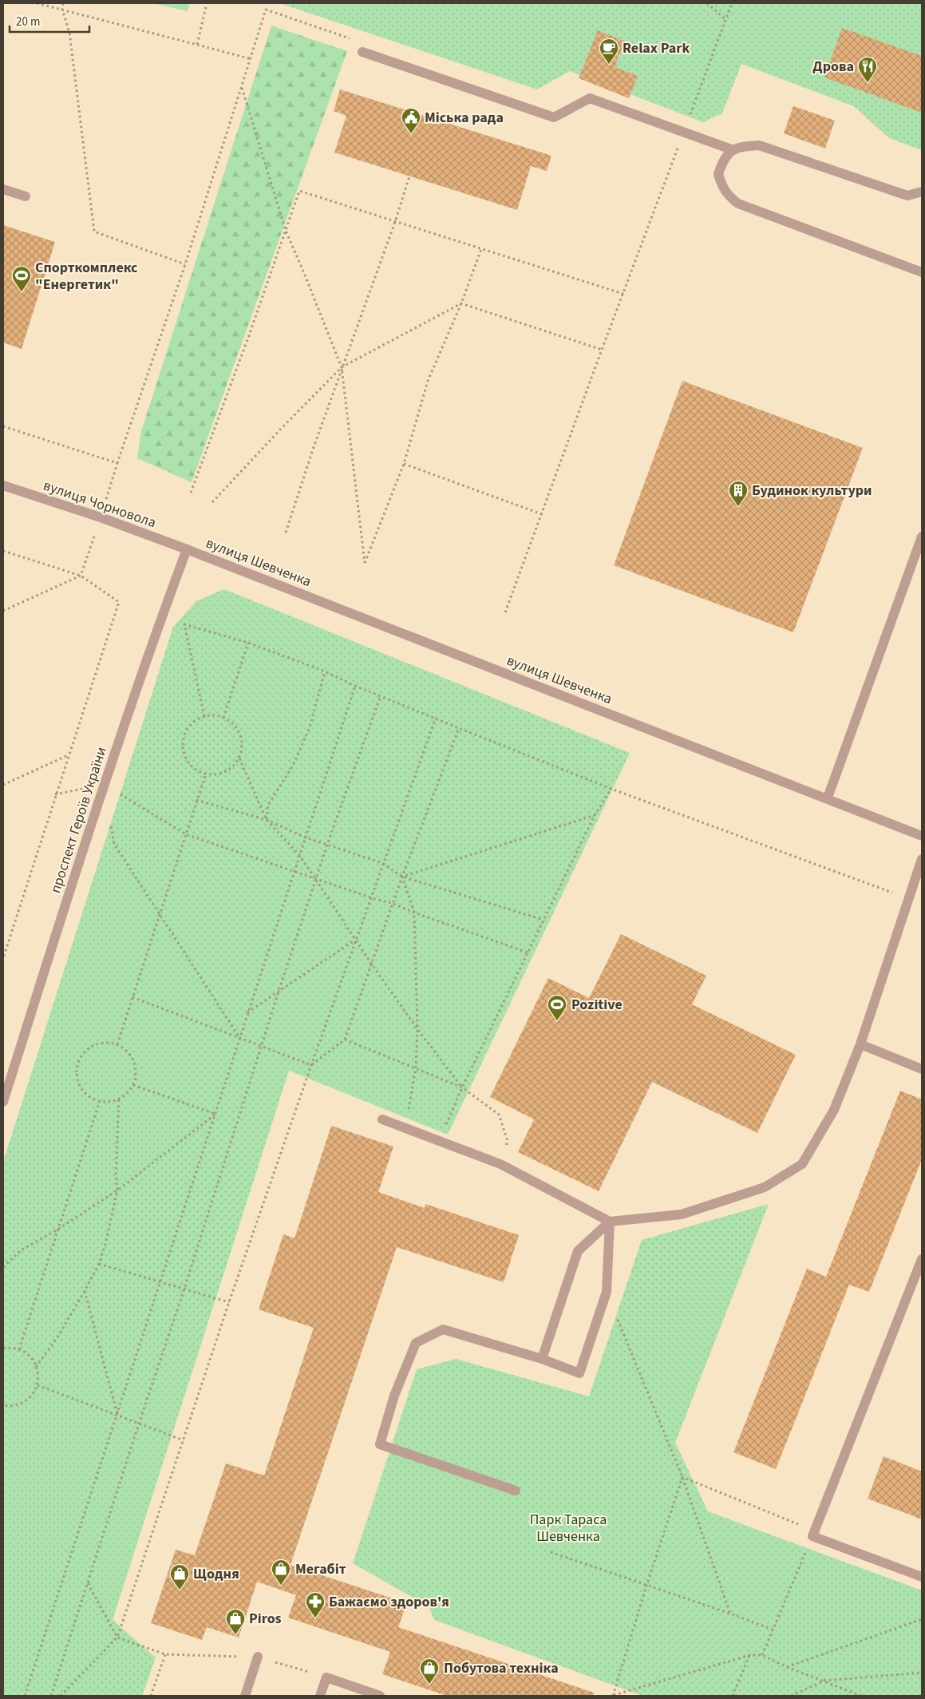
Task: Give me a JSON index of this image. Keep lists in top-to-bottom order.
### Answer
{
  "streets": {
    "street": ["вулиця Чорновола", "вулиця Шевченка", "проспект Героїв України"]
  },
  "crossings": [
    ["вулиця Чорновола", "вулиця Шевченка"],
    ["вулиця Чорновола", "проспект Героїв України"],
    ["вулиця Шевченка", "проспект Героїв України"]
  ],
  "parks": ["Парк Тараса Шевченка"],
  "places": {
    "cafe": ["Relax Park"],
    "restaurant": ["Дрова"],
    "public building": ["Міська рада"],
    "sports": ["Спорткомплекс \"Енергетик\"", "Pozitive"],
    "building": ["Будинок культури"],
    "shop": [
      "Мегабіт",
      "Щодня",
      "Piros",
      "Побутова техніка"
    ],
    "pharmacy": ["Бажаємо здоров'я"]
  },
  "scale_bar": "20 m"
}
